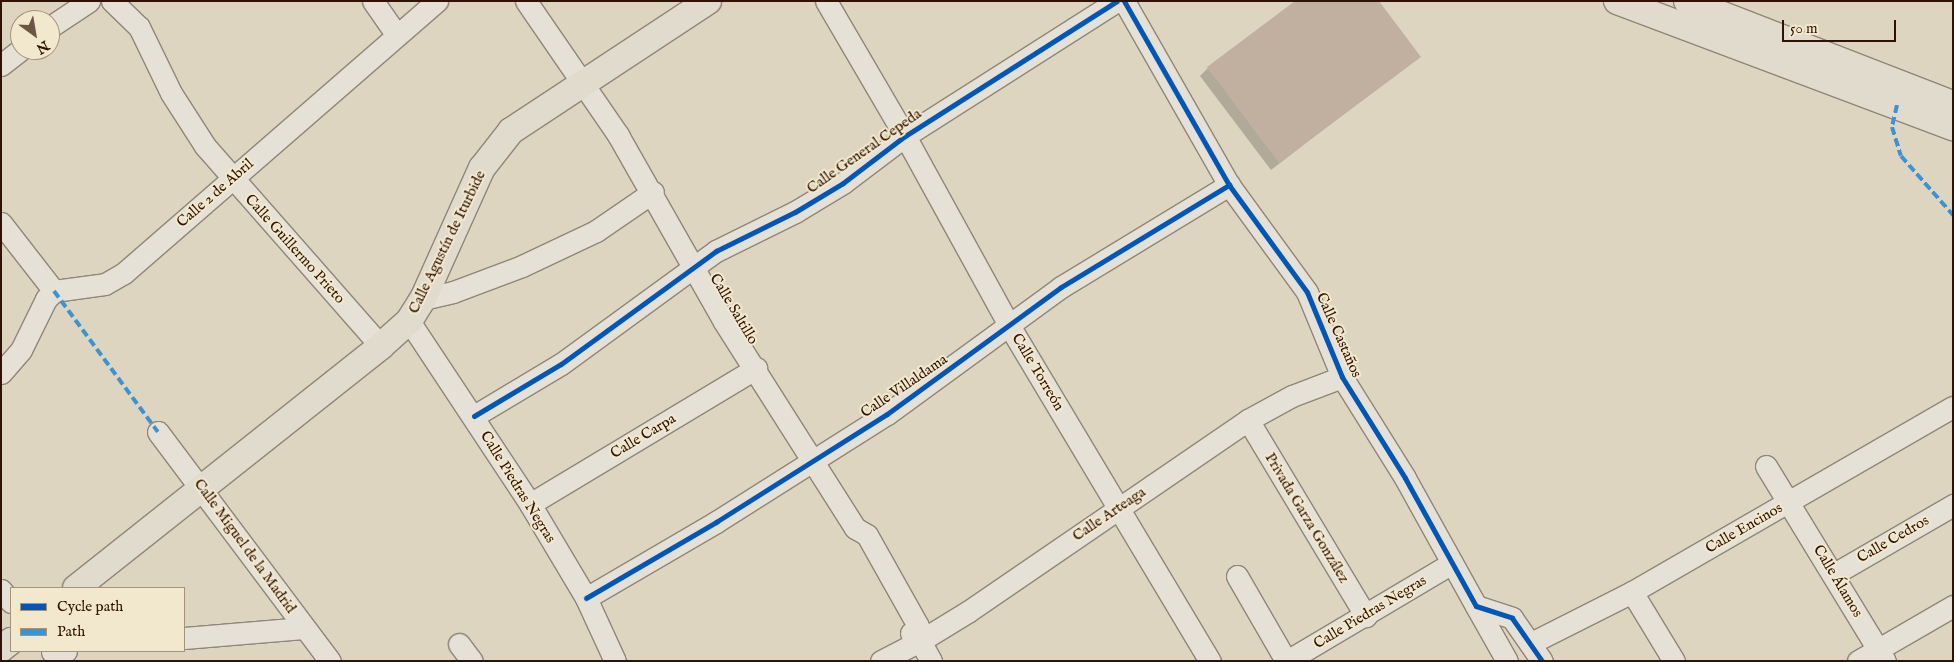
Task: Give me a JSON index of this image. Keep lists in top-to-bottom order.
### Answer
{
  "streets": {
    "main road": ["Calle Agustín de Iturbide"],
    "street": [
      "Calle General Cepeda",
      "Calle 2 de Abril",
      "Calle Guillermo Prieto",
      "Calle Saltillo",
      "Calle Castaños",
      "Calle Torreón",
      "Calle Villaldama",
      "Calle Carpa",
      "Calle Piedras Negras",
      "Calle Arteaga",
      "Privada Garza González",
      "Calle Encinos",
      "Calle Cedros",
      "Calle Miguel de la Madrid",
      "Calle Álamos"
    ]
  },
  "crossings": [
    ["Calle General Cepeda", "Calle Saltillo"],
    ["Calle General Cepeda", "Calle Torreón"],
    ["Calle General Cepeda", "Calle Piedras Negras"],
    ["Calle 2 de Abril", "Calle Guillermo Prieto"],
    ["Calle Agustín de Iturbide", "Calle Guillermo Prieto"],
    ["Calle Agustín de Iturbide", "Calle Saltillo"],
    ["Calle Agustín de Iturbide", "Calle Piedras Negras"],
    ["Calle Agustín de Iturbide", "Calle Miguel de la Madrid"],
    ["Calle Saltillo", "Calle Villaldama"],
    ["Calle Saltillo", "Calle Carpa"],
    ["Calle Saltillo", "Calle Arteaga"],
    ["Calle Castaños", "Calle Villaldama"],
    ["Calle Castaños", "Calle Piedras Negras"],
    ["Calle Castaños", "Calle Arteaga"],
    ["Calle Torreón", "Calle Villaldama"],
    ["Calle Torreón", "Calle Arteaga"],
    ["Calle Villaldama", "Calle Piedras Negras"],
    ["Calle Carpa", "Calle Piedras Negras"],
    ["Calle Piedras Negras", "Privada Garza González"],
    ["Calle Arteaga", "Privada Garza González"],
    ["Calle Encinos", "Calle Álamos"],
    ["Calle Cedros", "Calle Álamos"]
  ],
  "legend": ["Cycle path", "Path"],
  "scale_bar": "50 m",
  "north": "bottom right"
}
